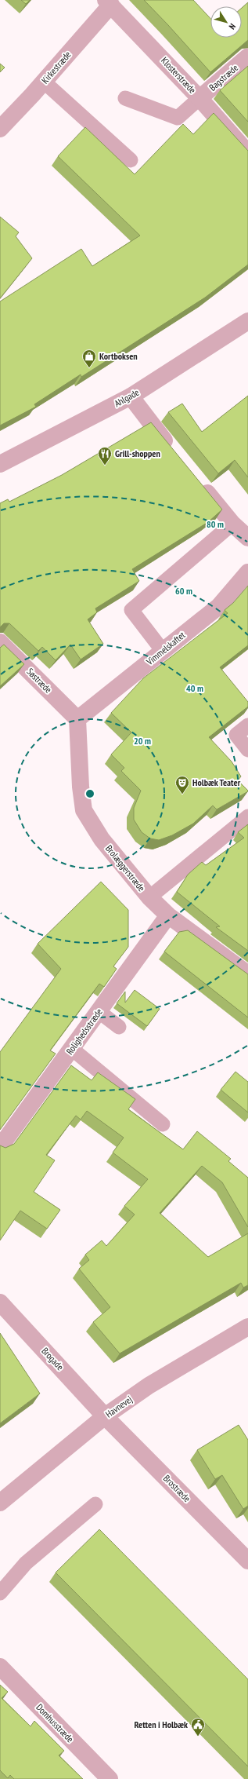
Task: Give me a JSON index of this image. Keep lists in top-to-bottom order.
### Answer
{
  "streets": {
    "street": [
      "Kirkestræde",
      "Klosterstræde",
      "Bagstræde",
      "Ahlgade",
      "Vimmelskaftet",
      "Søstræde",
      "Brolæggerstræde",
      "Rolighedsstræde",
      "Brogade",
      "Havnevej",
      "Brostræde",
      "Domhusstræde"
    ]
  },
  "crossings": [
    ["Kirkestræde", "Klosterstræde"],
    ["Klosterstræde", "Bagstræde"],
    ["Vimmelskaftet", "Søstræde"],
    ["Vimmelskaftet", "Brolæggerstræde"],
    ["Søstræde", "Brolæggerstræde"],
    ["Brolæggerstræde", "Rolighedsstræde"],
    ["Brogade", "Havnevej"],
    ["Brogade", "Brostræde"],
    ["Havnevej", "Brostræde"]
  ],
  "places": {
    "shop": ["Kortboksen"],
    "restaurant": ["Grill-shoppen"],
    "theatre": ["Holbæk Teater"],
    "public building": ["Retten i Holbæk"]
  },
  "north": "bottom right",
  "rings": [
    "80 m",
    "60 m",
    "40 m",
    "20 m"
  ]
}
